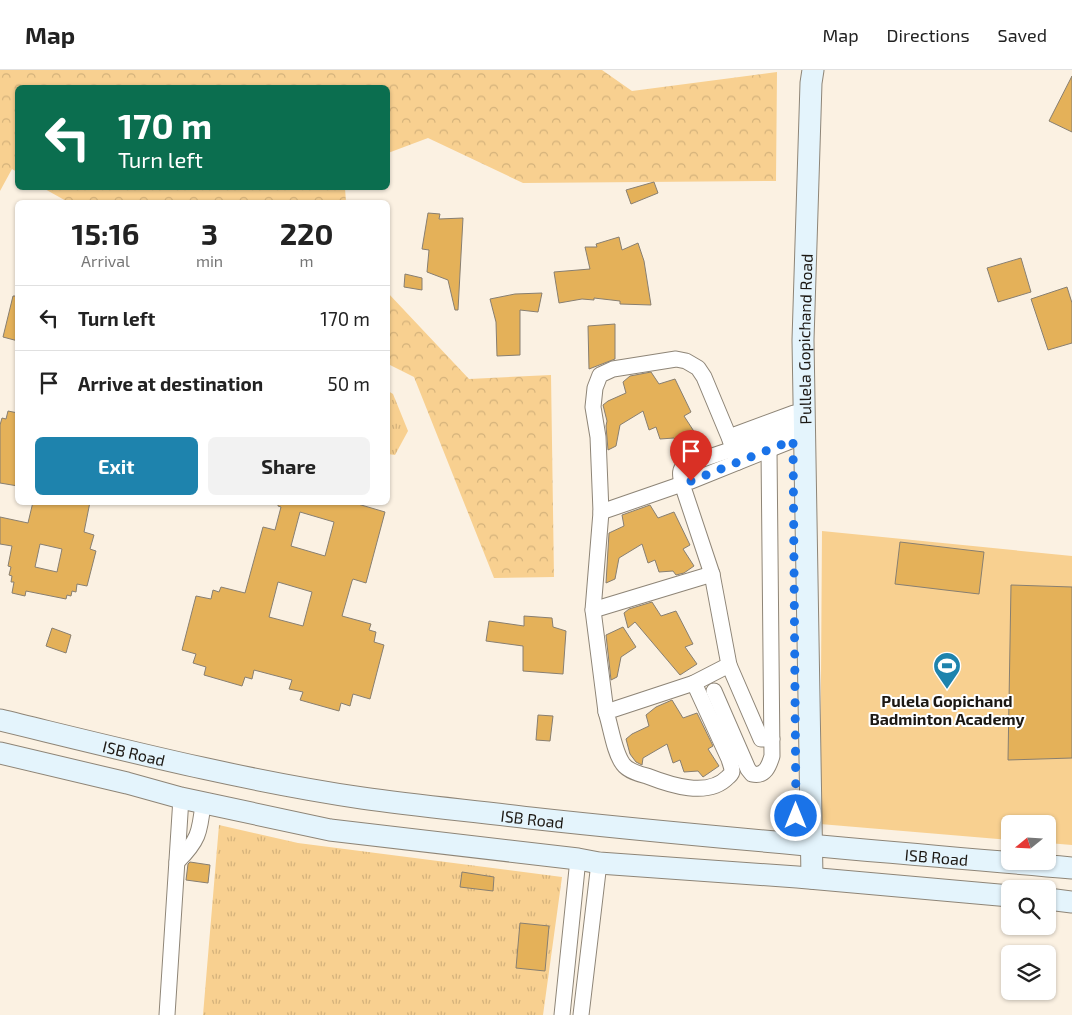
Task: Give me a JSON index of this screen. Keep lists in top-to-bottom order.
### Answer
{
  "streets": {
    "main road": ["Pullela Gopichand Road", "ISB Road"]
  },
  "crossings": [
    ["Pullela Gopichand Road", "ISB Road"]
  ],
  "places": {
    "sports": ["Pulela Gopichand Badminton Academy"]
  },
  "north": "left",
  "page": {
    "header": "Map",
    "nav": ["Map", "Directions", "Saved"],
    "turn": ["170 m", "Turn left"],
    "eta": [
      "15:16",
      "Arrival",
      "3",
      "min",
      "220",
      "m"
    ],
    "list": [
      {
        "name": "Turn left",
        "value": "170 m"
      },
      {
        "name": "Arrive at destination",
        "value": "50 m"
      }
    ],
    "buttons": ["Exit", "Share"]
  }
}
